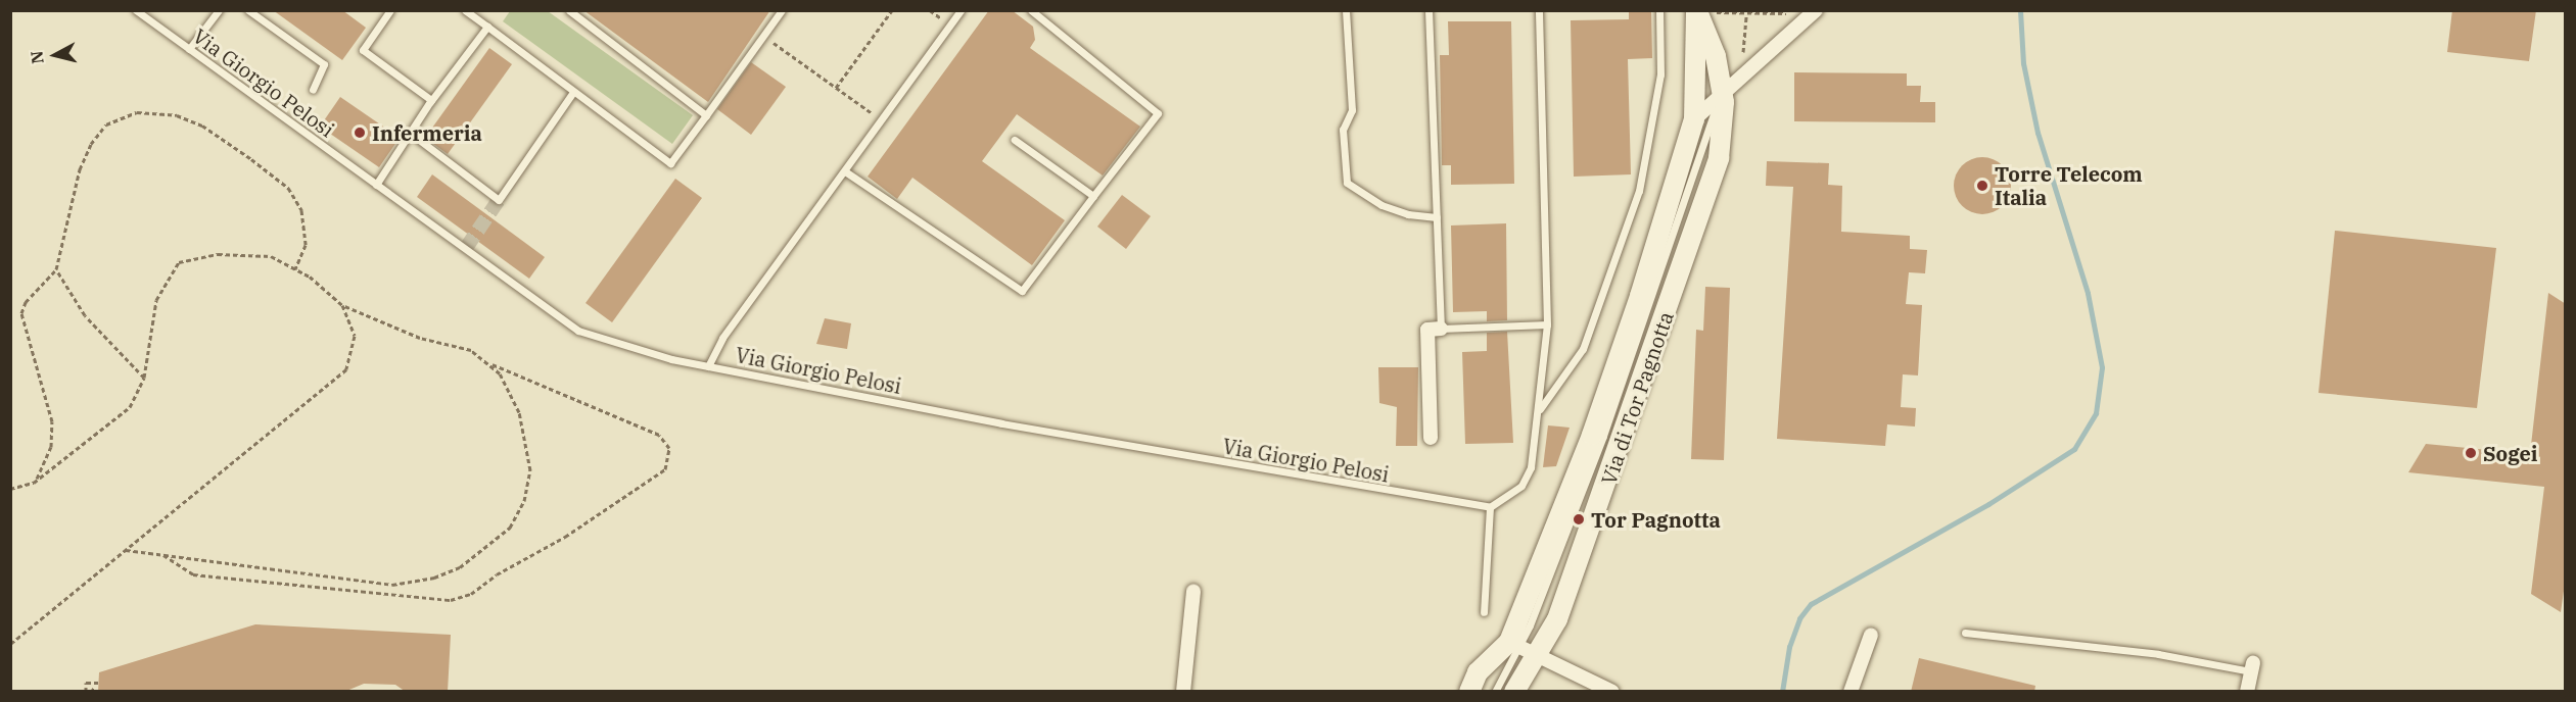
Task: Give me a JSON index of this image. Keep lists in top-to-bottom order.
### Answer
{
  "streets": {
    "street": ["Via di Tor Pagnotta"],
    "lane": ["Via Giorgio Pelosi"]
  },
  "places": [
    "Infermeria",
    "Torre Telecom Italia",
    "Sogei",
    "Tor Pagnotta"
  ],
  "north": "left"
}
